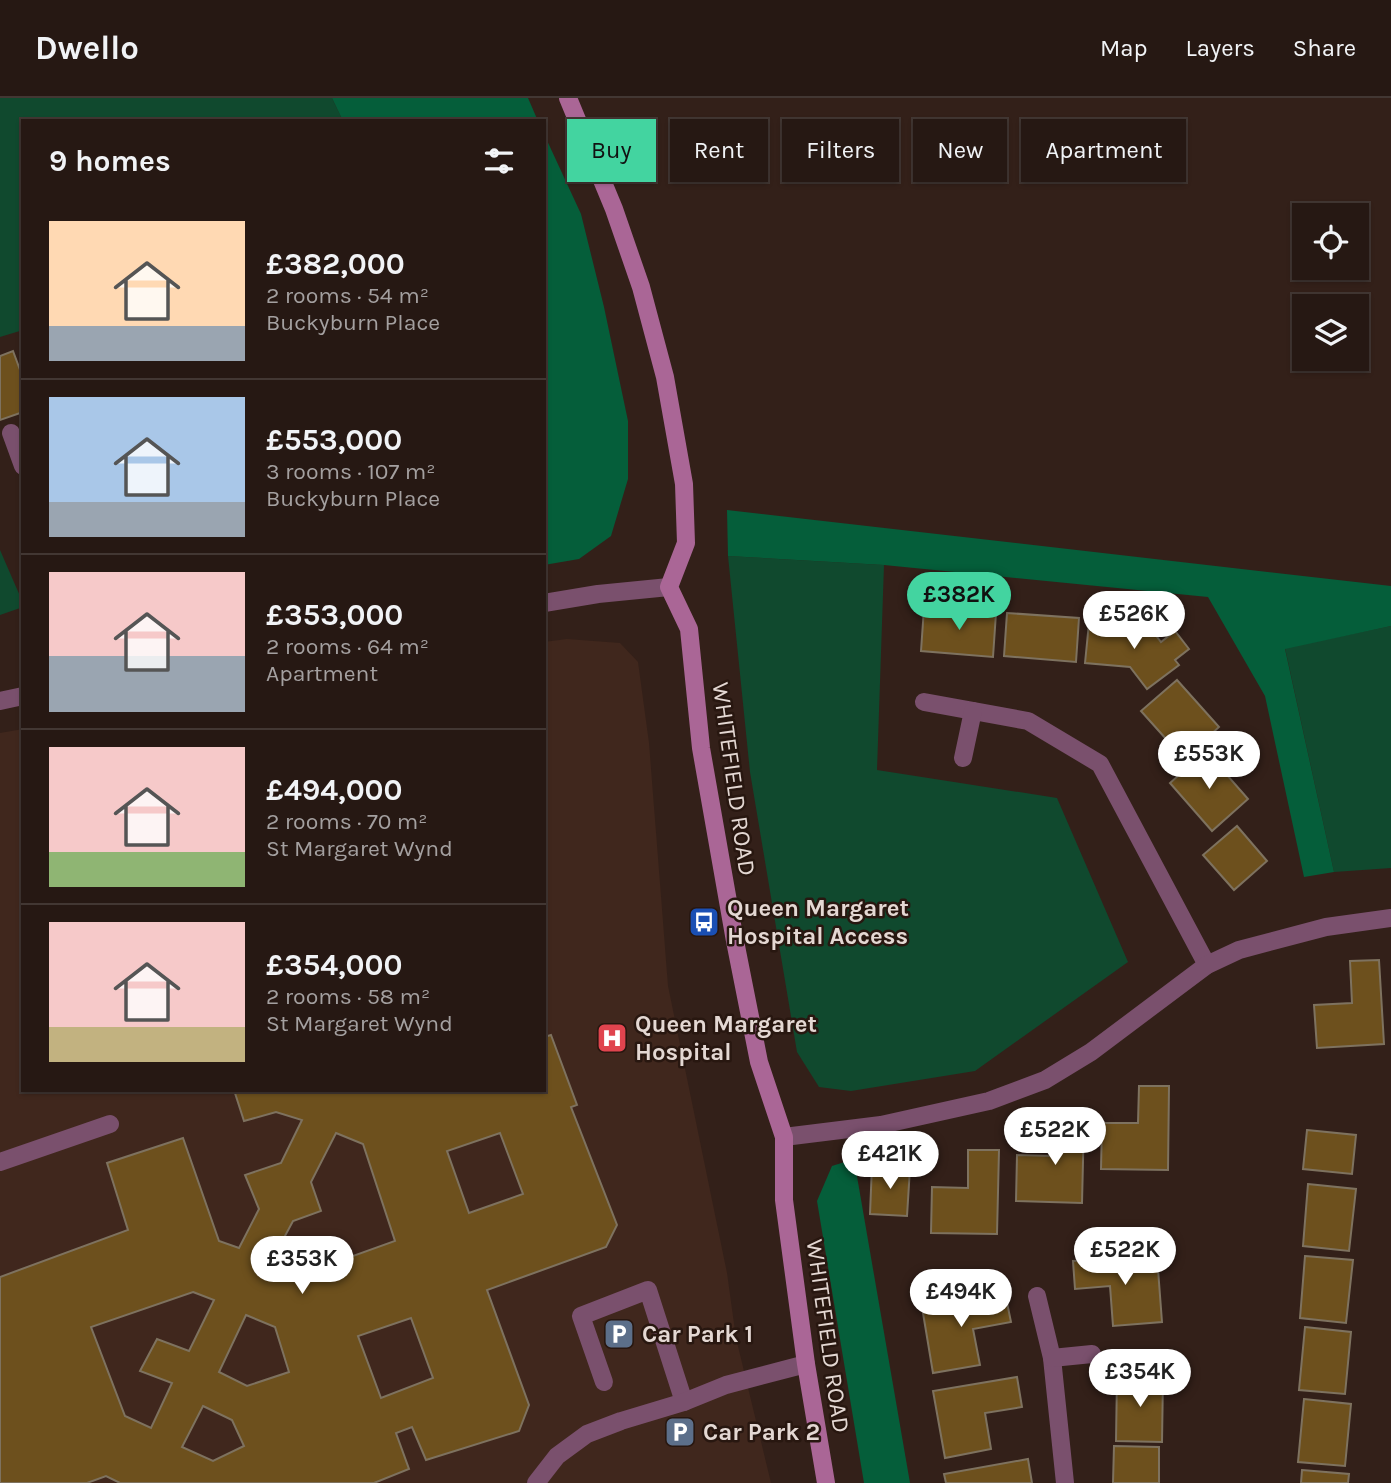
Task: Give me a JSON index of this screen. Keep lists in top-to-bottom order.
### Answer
{
  "streets": {
    "main road": ["WHITEFIELD ROAD"]
  },
  "places": {
    "bus stop": ["Queen Margaret Hospital Access"],
    "hospital": ["Queen Margaret Hospital"],
    "parking": ["Car Park 1", "Car Park 2"]
  },
  "page": {
    "header": "Dwello",
    "nav": ["Map", "Layers", "Share"],
    "chip": [
      "Buy",
      "Rent",
      "Filters",
      "New",
      "Apartment"
    ],
    "heading": "9 homes",
    "list": [
      {
        "name": "£382,000",
        "note": "2 rooms · 54 m² · Buckyburn Place"
      },
      {
        "name": "£553,000",
        "note": "3 rooms · 107 m² · Buckyburn Place"
      },
      {
        "name": "£353,000",
        "note": "2 rooms · 64 m² · Apartment"
      },
      {
        "name": "£494,000",
        "note": "2 rooms · 70 m² · St Margaret Wynd"
      },
      {
        "name": "£354,000",
        "note": "2 rooms · 58 m² · St Margaret Wynd"
      }
    ],
    "price": [
      "£382K",
      "£526K",
      "£553K",
      "£522K",
      "£421K",
      "£522K",
      "£353K",
      "£494K",
      "£354K"
    ]
  }
}
